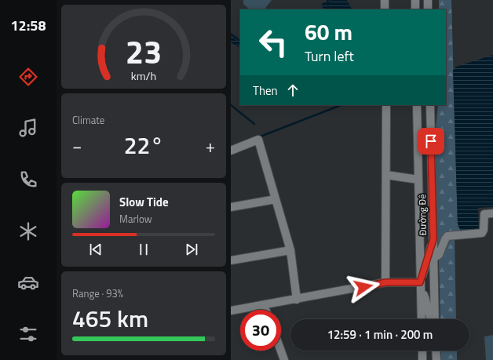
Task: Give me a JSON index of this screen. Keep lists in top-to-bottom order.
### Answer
{
  "streets": {
    "street": ["Đường Đê"]
  },
  "page": {
    "tabs": "12:58",
    "turn": ["60 m", "Turn left"],
    "then": "Then",
    "tile": [
      "Climate",
      ["Range · 93%", "465 km"]
    ],
    "heat": ["−", "22°", "+"],
    "song": ["Slow Tide", "Marlow"],
    "limit": "30",
    "trip": "12:59 · 1 min · 200 m",
    "gauge": ["23", "km/h"]
  }
}
